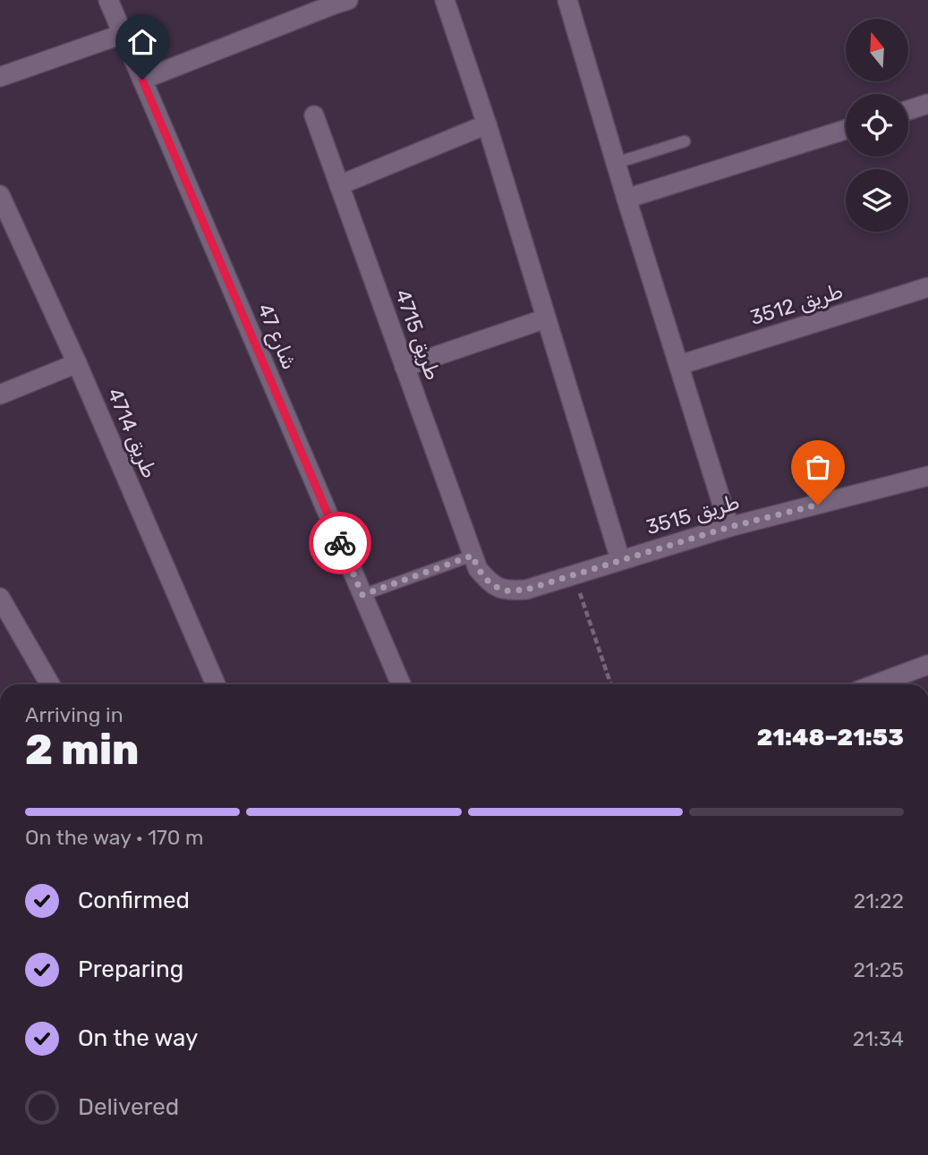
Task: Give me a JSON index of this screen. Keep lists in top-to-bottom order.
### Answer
{
  "streets": {
    "street": [
      "طريق 3512",
      "طريق 4715",
      "شارع 47",
      "طريق 4714",
      "طريق 3515"
    ]
  },
  "crossings": [
    ["طريق 4715", "طريق 3515"]
  ],
  "north": "top",
  "page": {
    "heading": ["2 min", "Arriving in", "21:48–21:53"],
    "bar": "On the way · 170 m",
    "list": [
      ["Confirmed", "21:22"],
      ["Preparing", "21:25"],
      ["On the way", "21:34"],
      "Delivered"
    ]
  }
}
